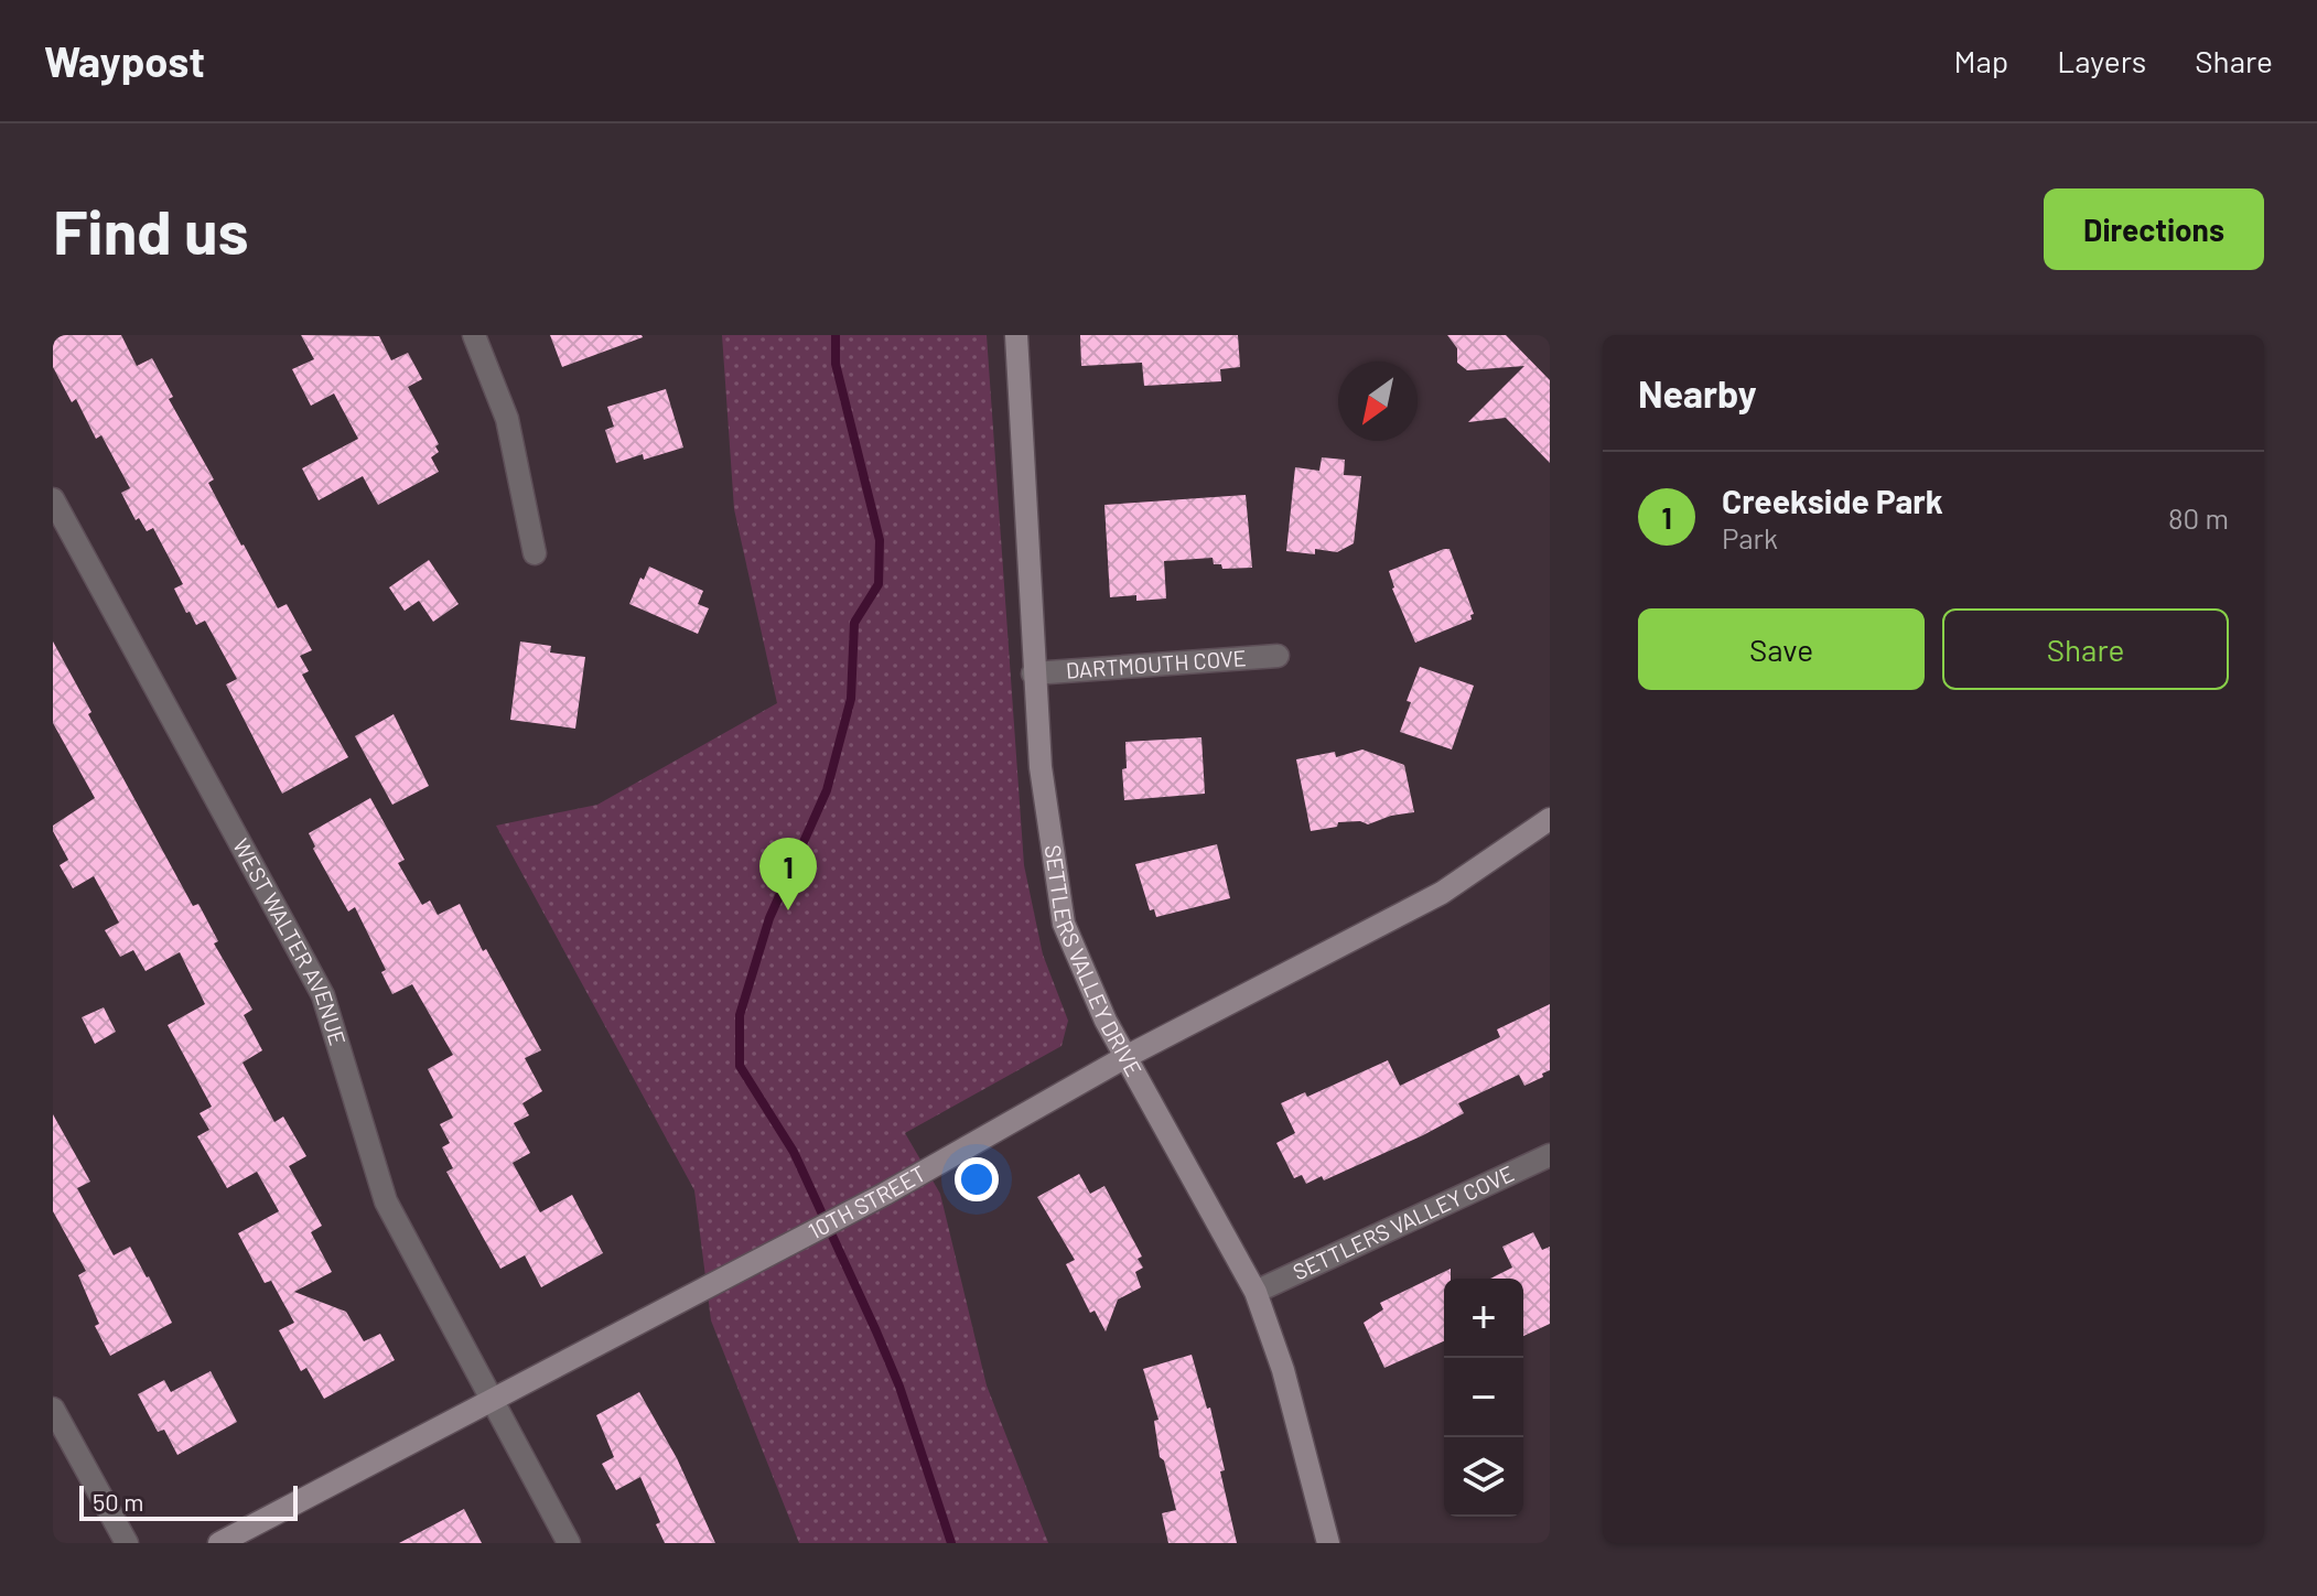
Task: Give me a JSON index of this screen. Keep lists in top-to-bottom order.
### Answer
{
  "streets": {
    "street": [
      "DARTMOUTH COVE",
      "WEST WALTER AVENUE",
      "SETTLERS VALLEY DRIVE",
      "10TH STREET",
      "SETTLERS VALLEY COVE"
    ]
  },
  "crossings": [
    ["DARTMOUTH COVE", "SETTLERS VALLEY DRIVE"],
    ["WEST WALTER AVENUE", "10TH STREET"],
    ["SETTLERS VALLEY DRIVE", "10TH STREET"],
    ["SETTLERS VALLEY DRIVE", "SETTLERS VALLEY COVE"]
  ],
  "scale_bar": "50 m",
  "north": "bottom left",
  "page": {
    "header": "Waypost",
    "nav": ["Map", "Layers", "Share"],
    "buttons": [
      "Directions",
      ["Save", "Share"]
    ],
    "title": "Find us",
    "heading": "Nearby",
    "list": [
      {
        "mark": "1",
        "name": "Creekside Park",
        "note": "Park",
        "value": "80 m"
      }
    ],
    "pins": "1",
    "map_buttons": ["+", "−"],
    "scale": "50 m"
  }
}
